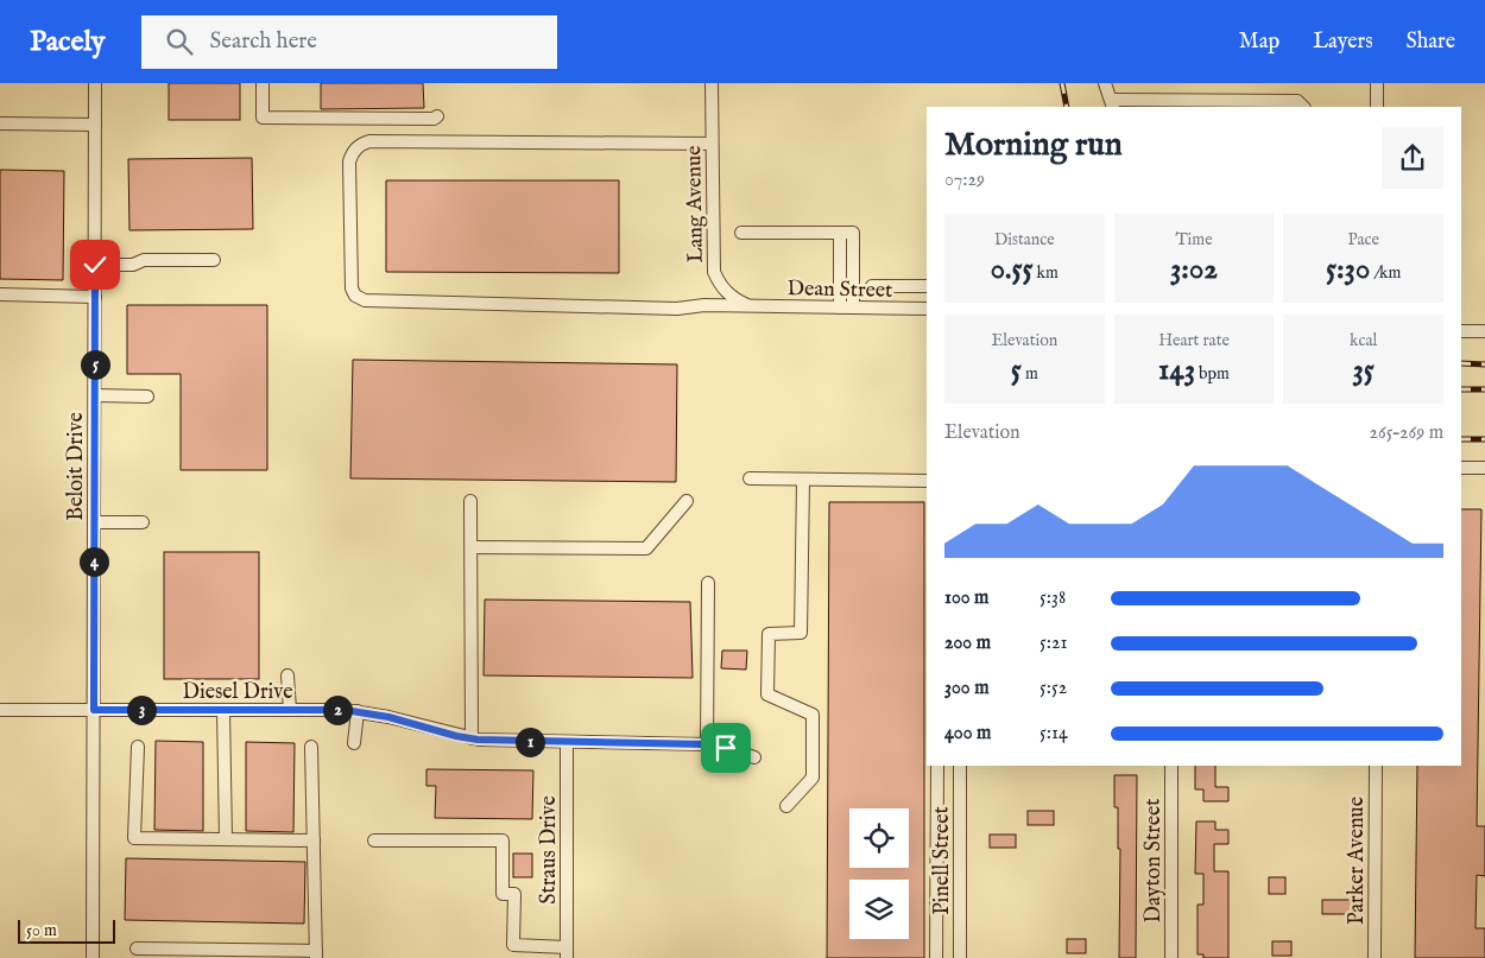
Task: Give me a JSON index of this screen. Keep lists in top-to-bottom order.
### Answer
{
  "streets": {
    "street": [
      "Lang Avenue",
      "Dean Street",
      "Beloit Drive",
      "Diesel Drive",
      "Straus Drive",
      "Pinell Street",
      "Dayton Street",
      "Parker Avenue"
    ]
  },
  "crossings": [
    ["Lang Avenue", "Dean Street"],
    ["Beloit Drive", "Diesel Drive"],
    ["Diesel Drive", "Straus Drive"]
  ],
  "scale_bar": "50 m",
  "page": {
    "header": "Pacely",
    "search": "Search here",
    "nav": ["Map", "Layers", "Share"],
    "heading": ["Morning run", "07:29"],
    "stats": [
      ["Distance", "0.55 km"],
      ["Time", "3:02"],
      ["Pace", "5:30 /km"],
      ["Elevation", "5 m"],
      ["Heart rate", "143 bpm"],
      ["kcal", "35"]
    ],
    "pins": [
      "5",
      "4",
      "2",
      "3",
      "1"
    ],
    "chart": ["Elevation", "265–269 m"],
    "list": [
      {
        "name": "100 m",
        "note": "5:38"
      },
      {
        "name": "200 m",
        "note": "5:21"
      },
      {
        "name": "300 m",
        "note": "5:52"
      },
      {
        "name": "400 m",
        "note": "5:14"
      }
    ],
    "scale": "50 m"
  }
}
